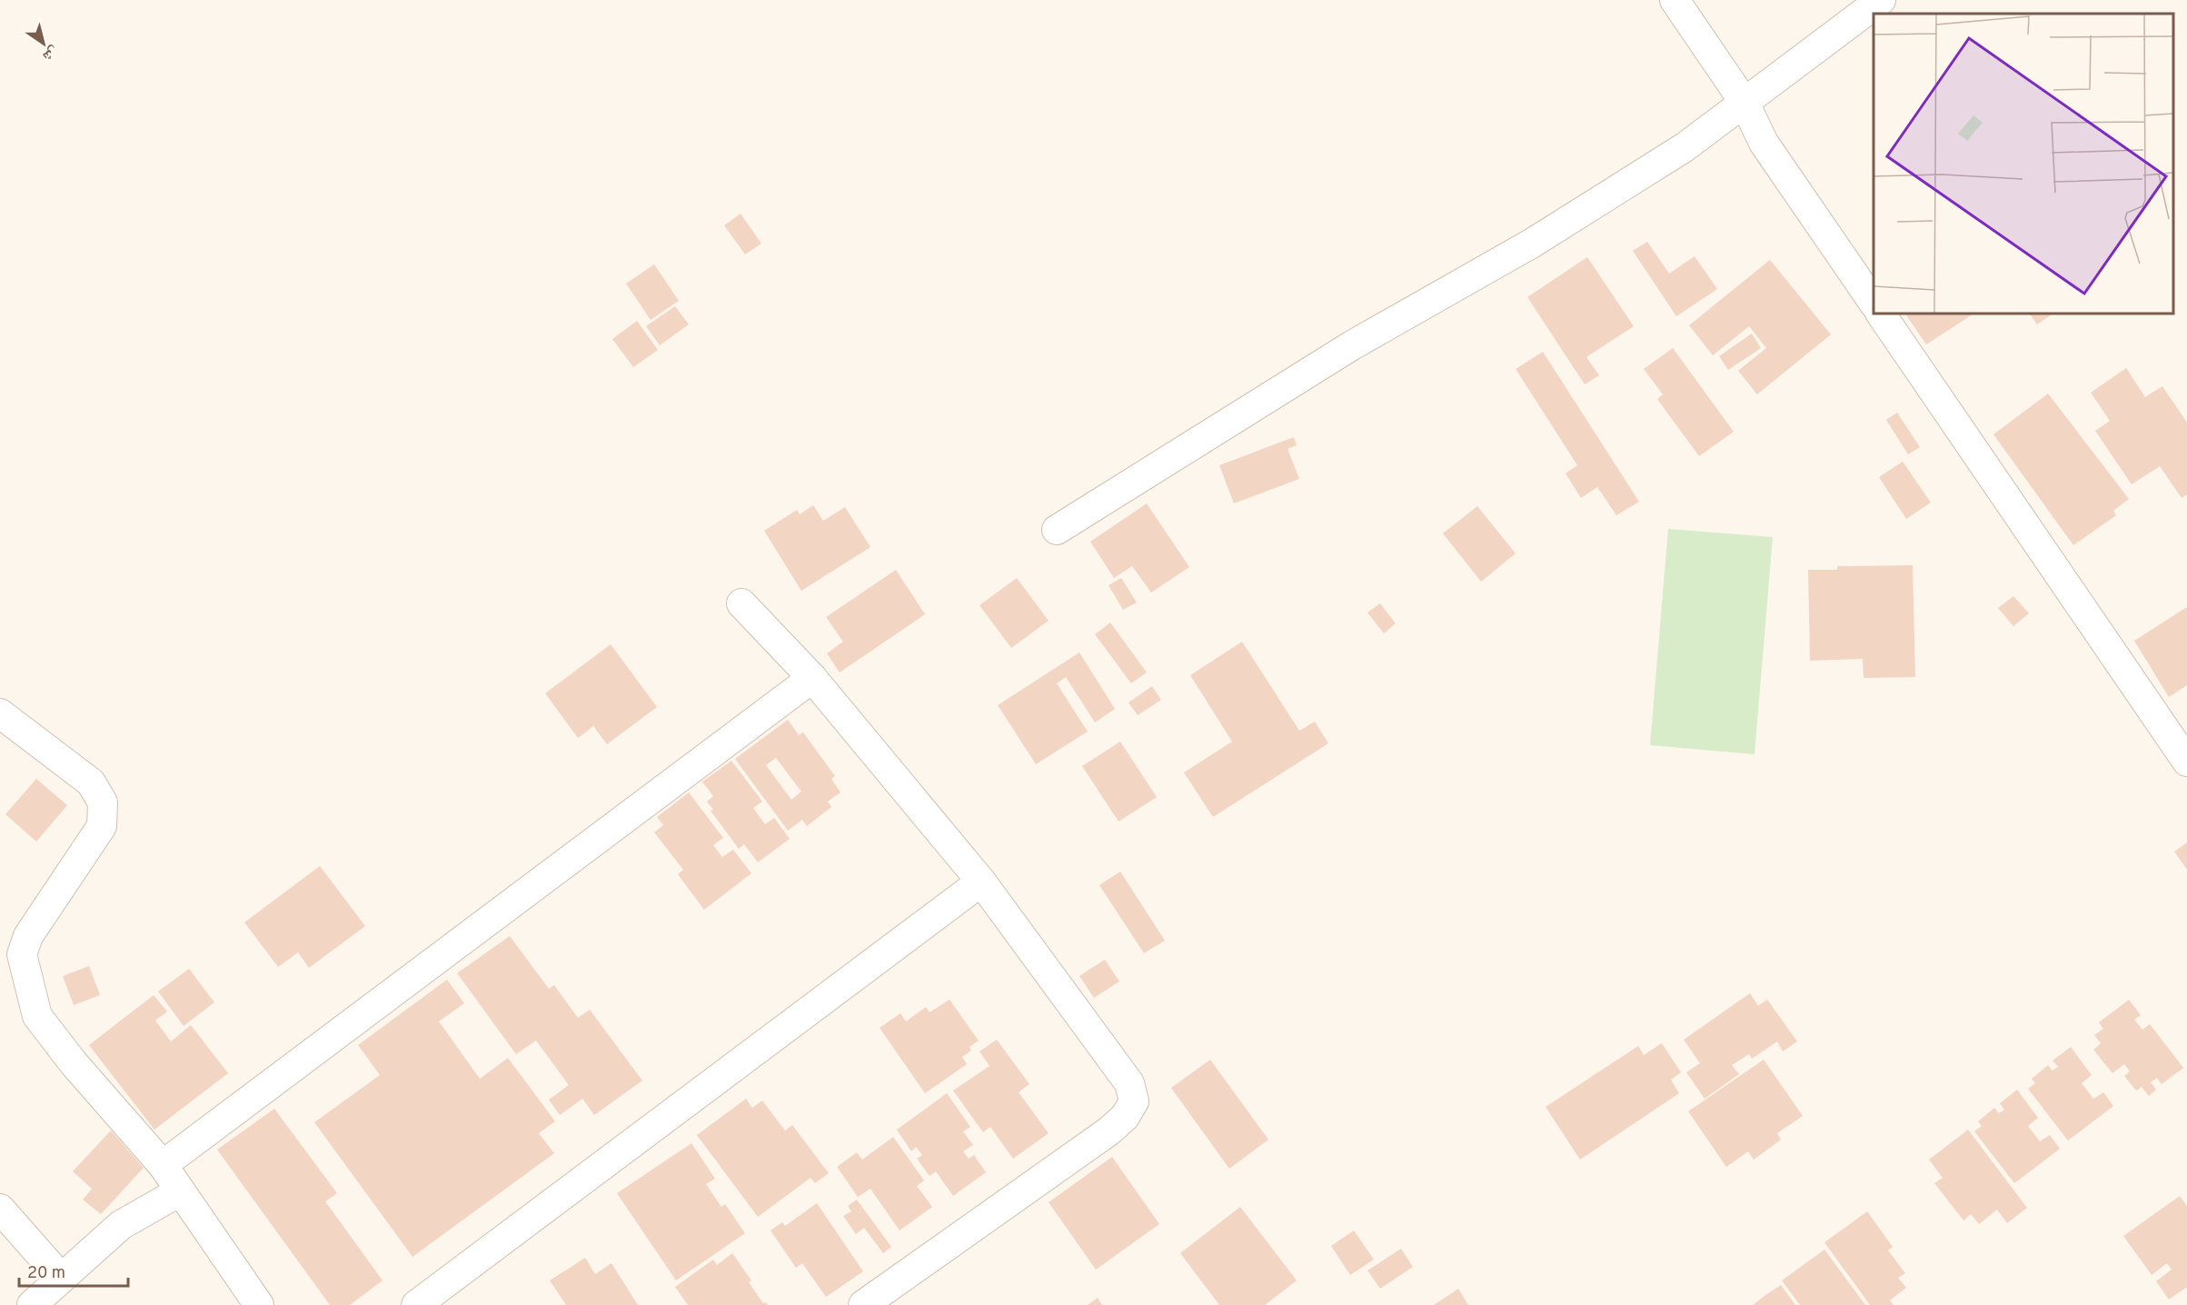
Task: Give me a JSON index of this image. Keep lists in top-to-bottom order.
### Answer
{
  "scale_bar": "20 m",
  "north": "bottom right"
}
